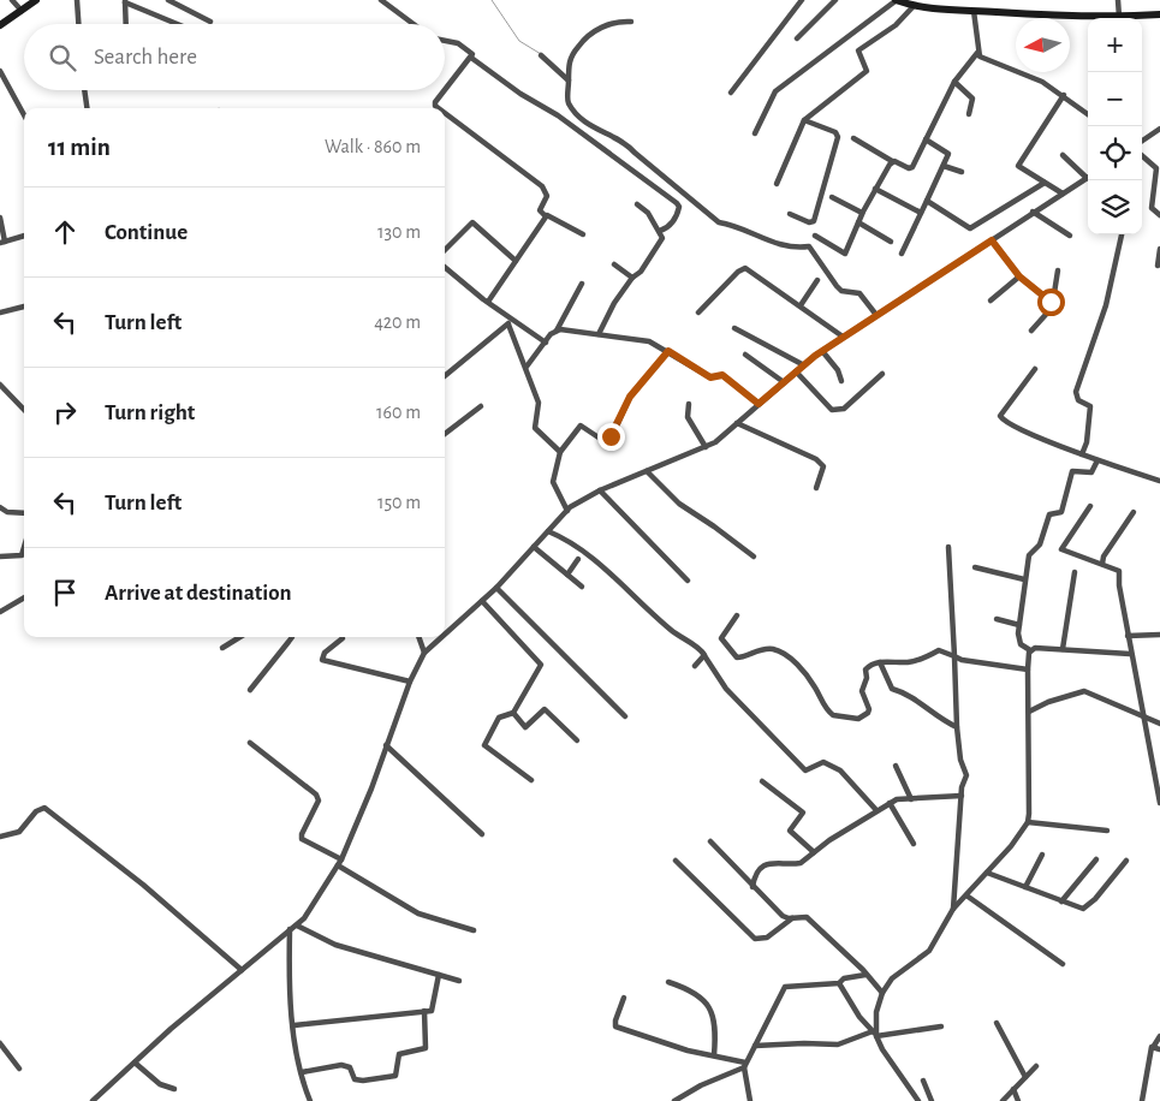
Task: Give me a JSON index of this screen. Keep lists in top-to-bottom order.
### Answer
{
  "north": "left",
  "page": {
    "map_buttons": ["+", "−"],
    "search": "Search here",
    "heading": ["11 min", "Walk · 860 m"],
    "list": [
      ["Continue", "130 m"],
      ["Turn left", "420 m"],
      ["Turn right", "160 m"],
      ["Turn left", "150 m"],
      "Arrive at destination"
    ]
  }
}
